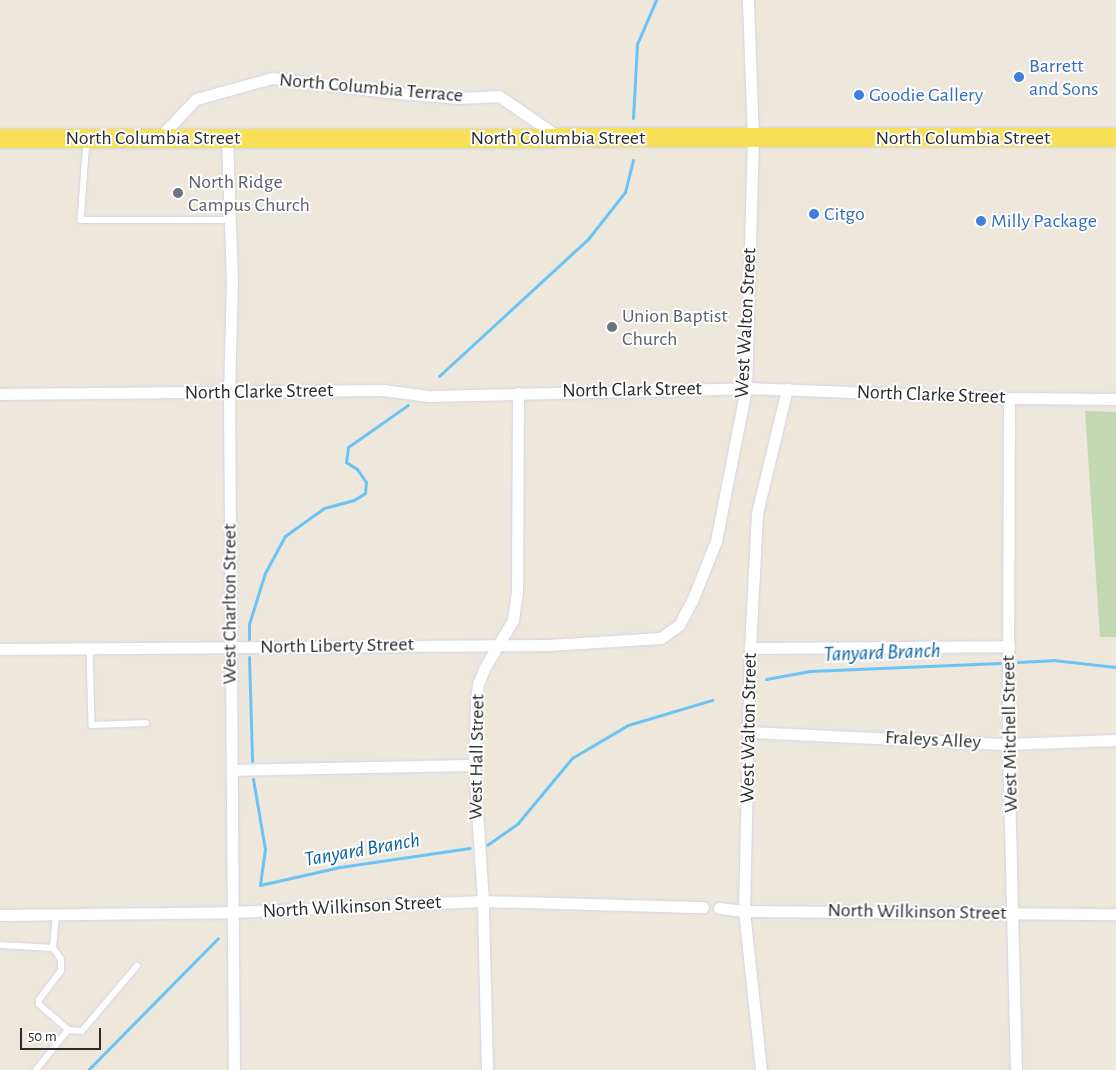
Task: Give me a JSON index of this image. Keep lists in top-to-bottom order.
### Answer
{
  "streets": {
    "main road": ["North Columbia Street"],
    "street": [
      "North Columbia Terrace",
      "West Walton Street",
      "North Clark Street",
      "North Clarke Street",
      "West Charlton Street",
      "North Liberty Street",
      "West Mitchell Street",
      "Fraleys Alley",
      "West Hall Street",
      "North Wilkinson Street"
    ]
  },
  "crossings": [
    ["North Columbia Terrace", "North Columbia Street"],
    ["North Columbia Street", "West Walton Street"],
    ["North Columbia Street", "West Charlton Street"],
    ["West Walton Street", "North Clark Street"],
    ["West Walton Street", "North Clarke Street"],
    ["West Walton Street", "North Liberty Street"],
    ["West Walton Street", "Fraleys Alley"],
    ["West Walton Street", "North Wilkinson Street"],
    ["North Clark Street", "North Clarke Street"],
    ["North Clark Street", "West Hall Street"],
    ["North Clarke Street", "West Charlton Street"],
    ["North Clarke Street", "West Mitchell Street"],
    ["North Clarke Street", "West Hall Street"],
    ["West Charlton Street", "North Liberty Street"],
    ["West Charlton Street", "North Wilkinson Street"],
    ["North Liberty Street", "West Hall Street"],
    ["West Mitchell Street", "Fraleys Alley"],
    ["West Mitchell Street", "North Wilkinson Street"],
    ["West Hall Street", "North Wilkinson Street"]
  ],
  "water": ["Tanyard Branch"],
  "places": [
    "Barrett and Sons",
    "Goodie Gallery",
    "North Ridge Campus Church",
    "Citgo",
    "Milly Package",
    "Union Baptist Church"
  ],
  "scale_bar": "50 m"
}
